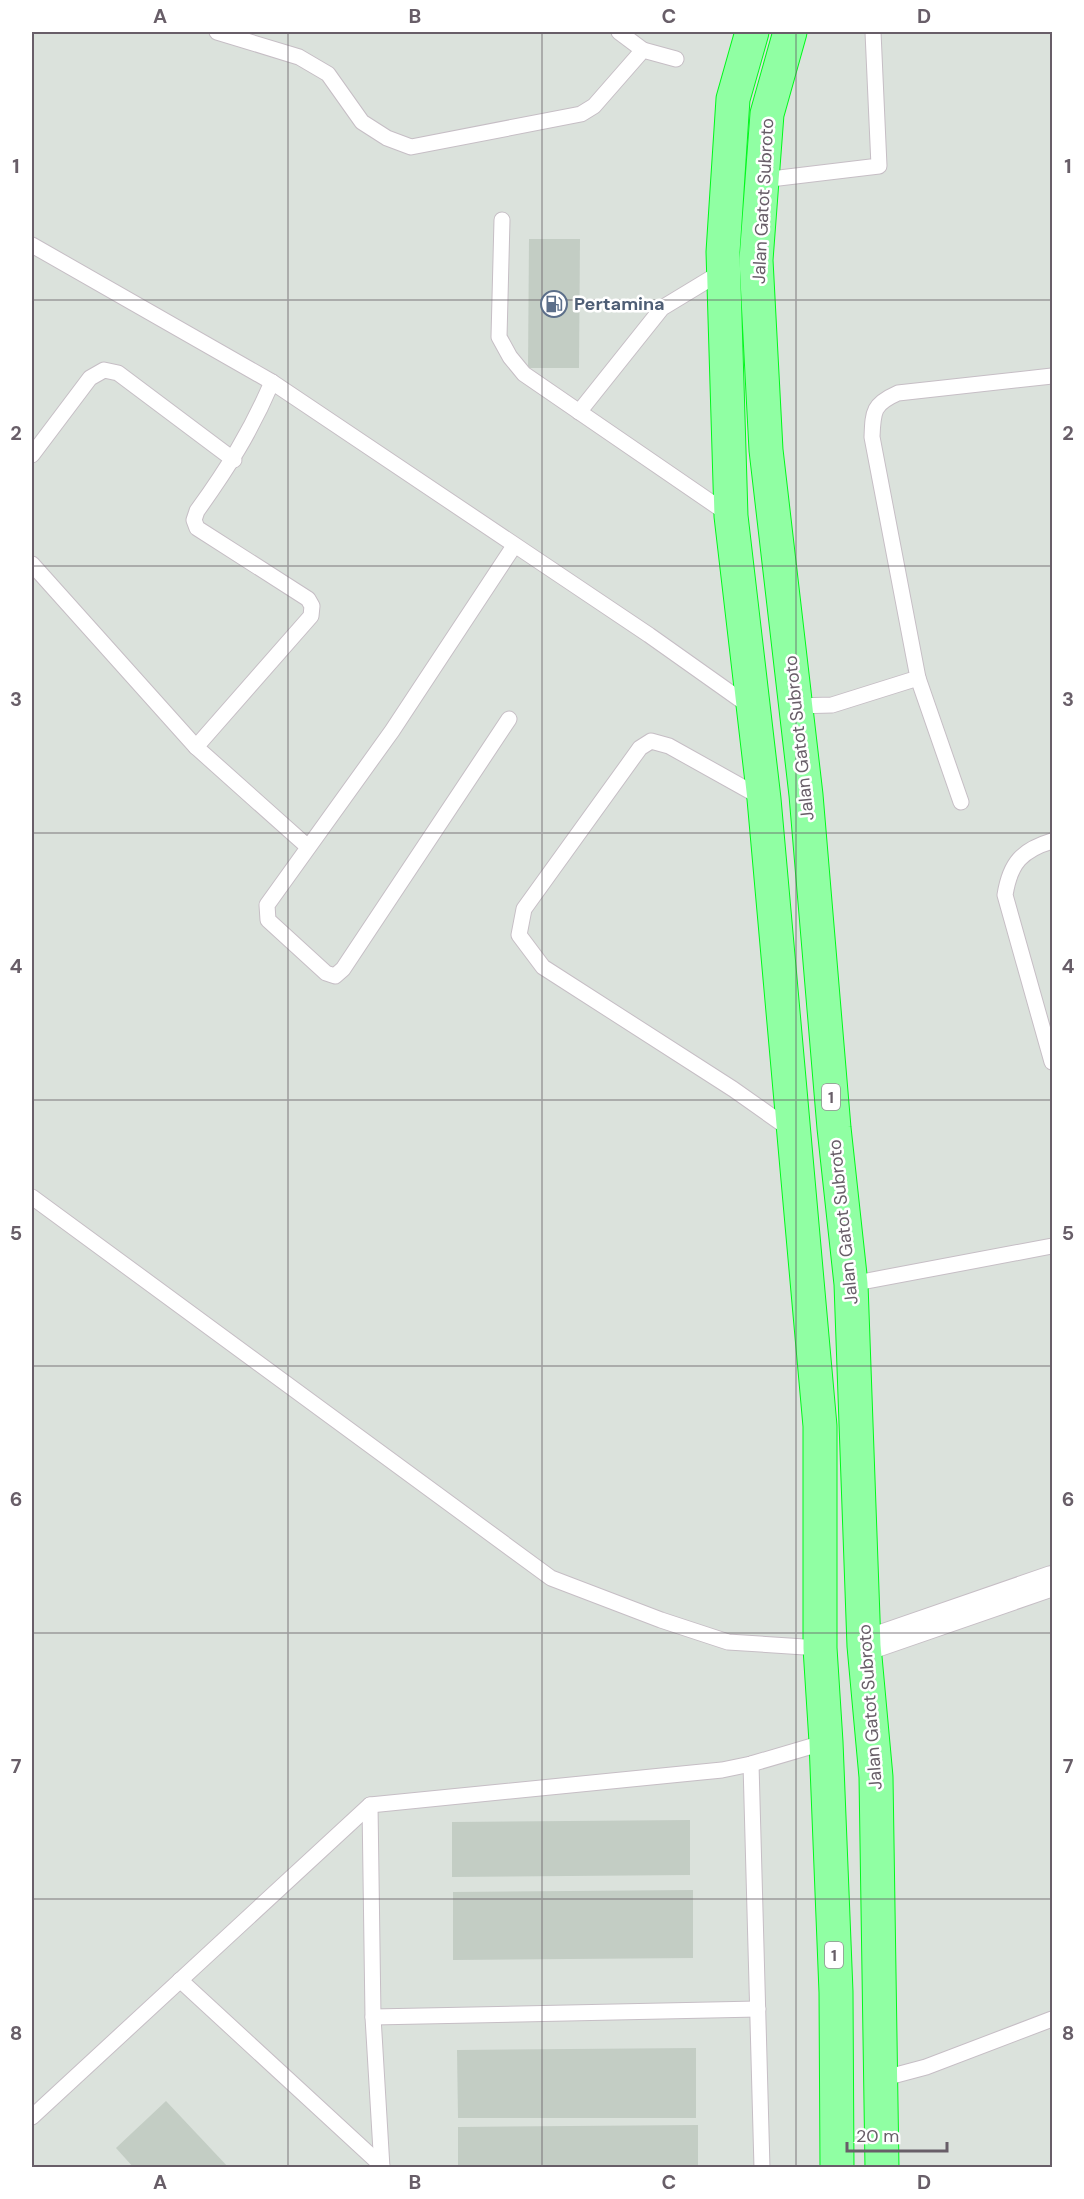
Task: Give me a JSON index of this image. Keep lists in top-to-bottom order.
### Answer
{
  "streets": {
    "highway": ["Jalan Gatot Subroto", "1"]
  },
  "places": {
    "fuel station": ["Pertamina"]
  },
  "scale_bar": "20 m",
  "grid": {
    "columns": [
      "A",
      "B",
      "C",
      "D"
    ],
    "rows": [
      "1",
      "2",
      "3",
      "4",
      "5",
      "6",
      "7",
      "8"
    ]
  }
}
